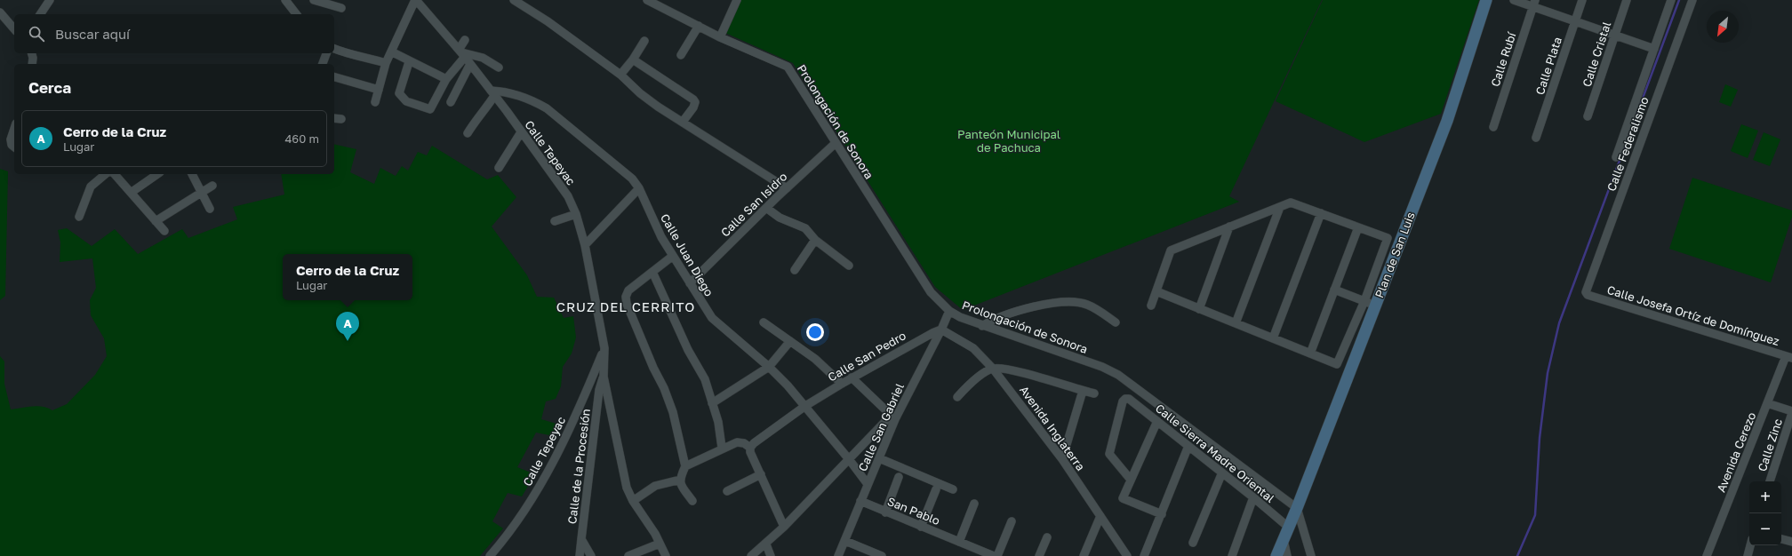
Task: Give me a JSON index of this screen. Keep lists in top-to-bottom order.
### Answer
{
  "streets": {
    "street": [
      "Calle Cristal",
      "Calle Rubí",
      "Calle Plata",
      "Prolongación de Sonora",
      "Calle Federalismo",
      "Calle Tepeyac",
      "Calle San Isidro",
      "Calle Juan Diego",
      "Plan de San Luis",
      "Calle Josefa Ortíz de Domínguez",
      "Calle San Pedro",
      "Calle San Gabriel",
      "Avenida Inglaterra",
      "Calle Zinc",
      "Avenida Cerezo",
      "Calle Sierra Madre Oriental",
      "Calle de la Procesión",
      "San Pablo"
    ]
  },
  "crossings": [
    ["Prolongación de Sonora", "Calle San Isidro"],
    ["Prolongación de Sonora", "Plan de San Luis"],
    ["Prolongación de Sonora", "Calle San Gabriel"],
    ["Calle Federalismo", "Calle Josefa Ortíz de Domínguez"],
    ["Calle Tepeyac", "Calle Juan Diego"],
    ["Calle Tepeyac", "Calle de la Procesión"],
    ["Calle San Isidro", "Calle Juan Diego"],
    ["Calle Juan Diego", "Calle San Pedro"],
    ["Calle Juan Diego", "Calle San Gabriel"],
    ["Plan de San Luis", "Calle Sierra Madre Oriental"],
    ["Calle Josefa Ortíz de Domínguez", "Avenida Cerezo"],
    ["Calle San Pedro", "Calle San Gabriel"],
    ["Calle San Pedro", "Avenida Inglaterra"],
    ["Calle San Gabriel", "Avenida Inglaterra"],
    ["Calle San Gabriel", "San Pablo"]
  ],
  "districts": ["CRUZ DEL CERRITO"],
  "parks": ["Panteón Municipal de Pachuca"],
  "north": "bottom left",
  "page": {
    "search": "Buscar aquí",
    "heading": "Cerca",
    "list": [
      {
        "mark": "A",
        "name": "Cerro de la Cruz",
        "note": "Lugar",
        "value": "460 m"
      }
    ],
    "popup": ["Cerro de la Cruz", "Lugar"],
    "pins": "A",
    "map_buttons": ["+", "−"]
  }
}
